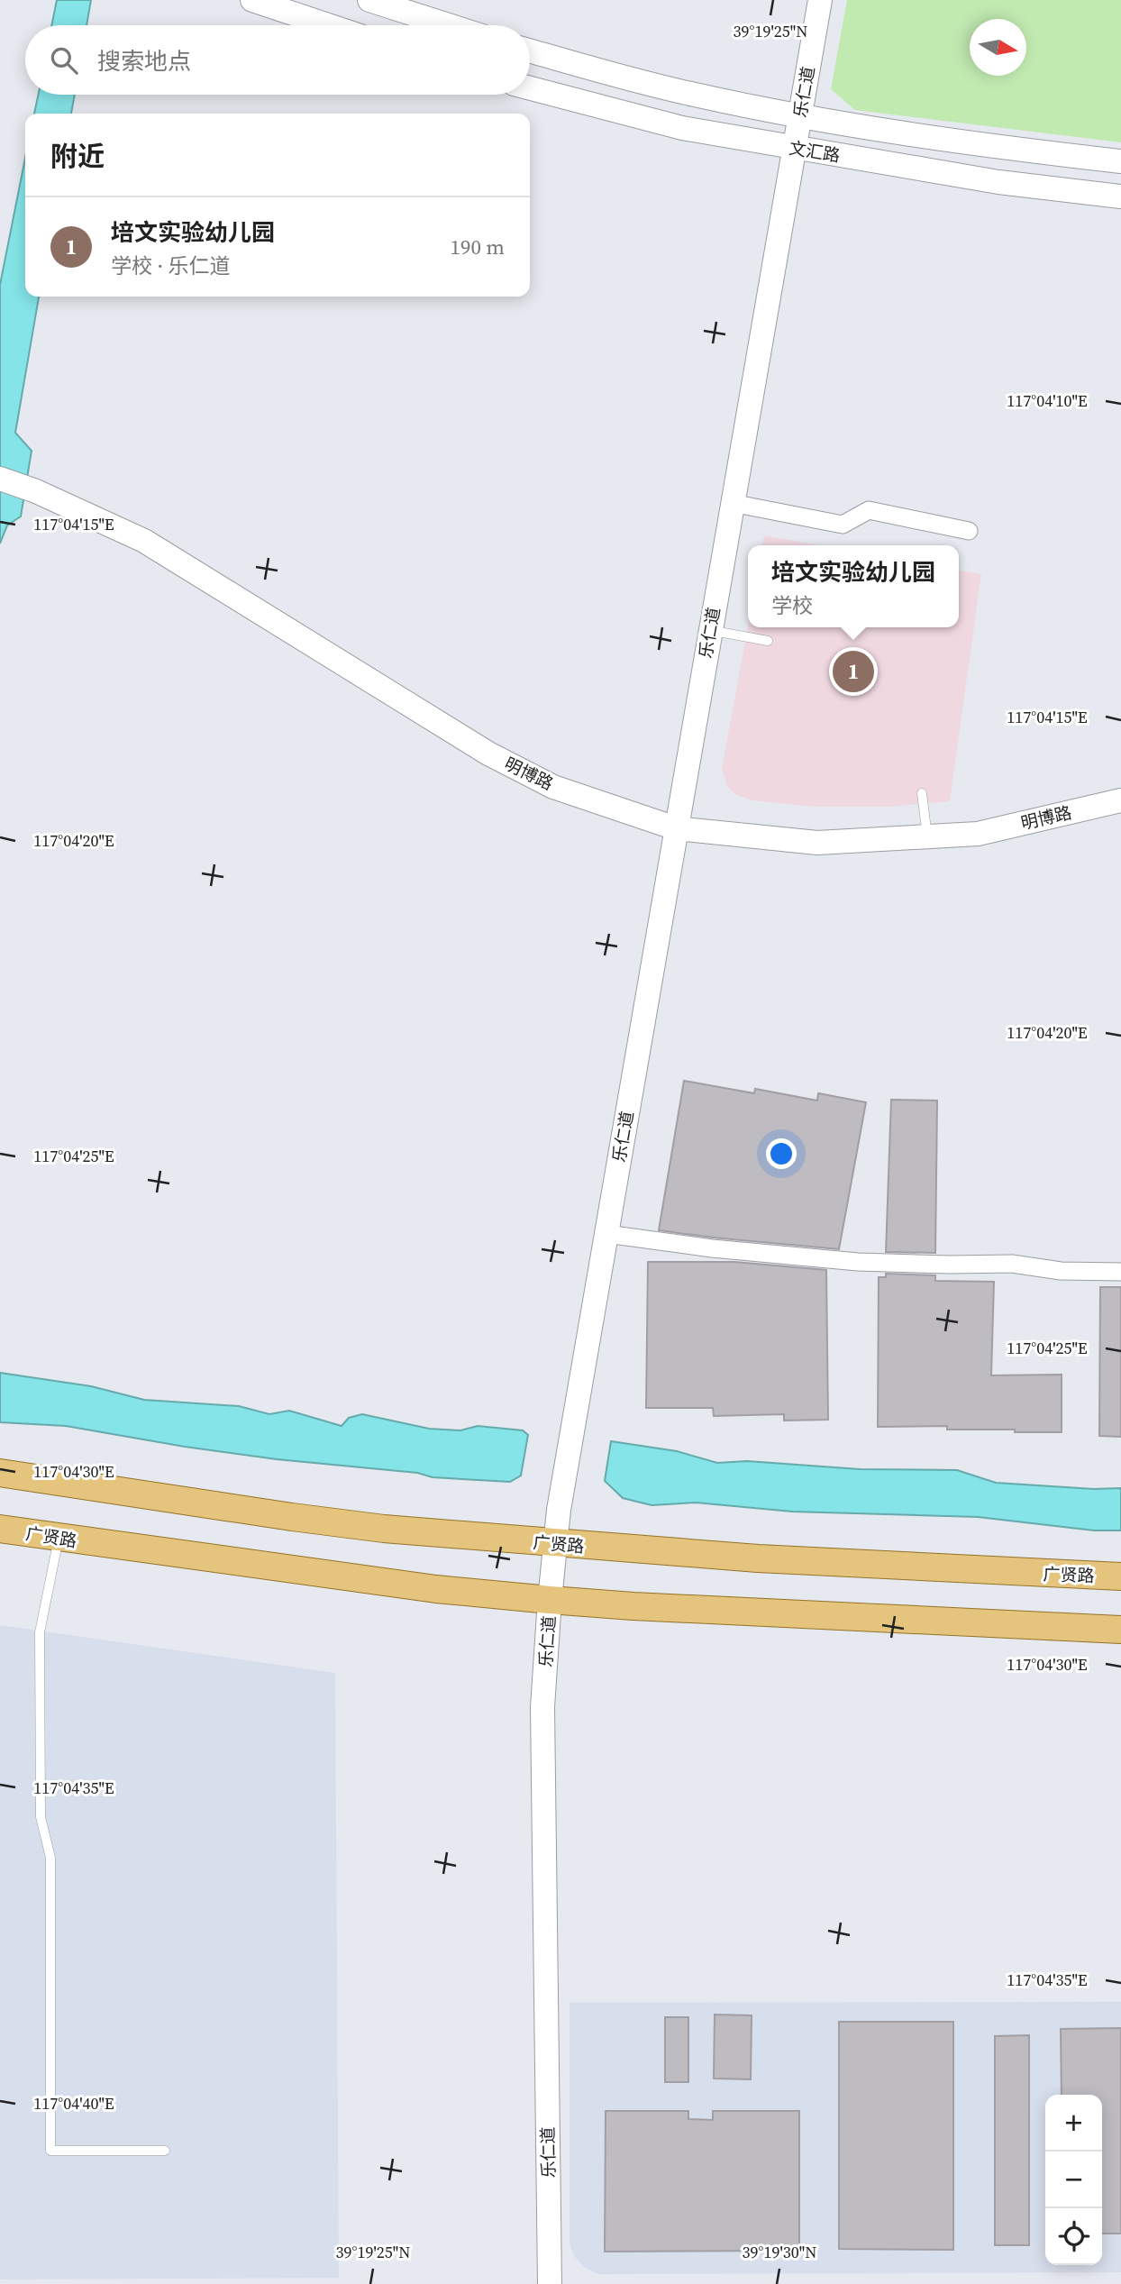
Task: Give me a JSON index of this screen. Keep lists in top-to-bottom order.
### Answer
{
  "streets": {
    "main road": ["广贤路"],
    "street": ["乐仁道", "文汇路", "明博路"]
  },
  "crossings": [
    ["乐仁道", "文汇路"],
    ["乐仁道", "明博路"],
    ["乐仁道", "广贤路"]
  ],
  "north": "right",
  "page": {
    "search": "搜索地点",
    "heading": "附近",
    "list": [
      {
        "mark": "1",
        "name": "培文实验幼儿园",
        "note": "学校 · 乐仁道",
        "value": "190 m"
      }
    ],
    "popup": ["培文实验幼儿园", "学校"],
    "pins": "1",
    "map_buttons": ["+", "−"]
  },
  "coordinates": [
    "39°19'25\"N",
    "117°04'10\"E",
    "117°04'15\"E",
    "117°04'20\"E",
    "117°04'25\"E",
    "117°04'30\"E",
    "117°04'35\"E",
    "117°04'40\"E",
    "39°19'30\"N"
  ]
}
